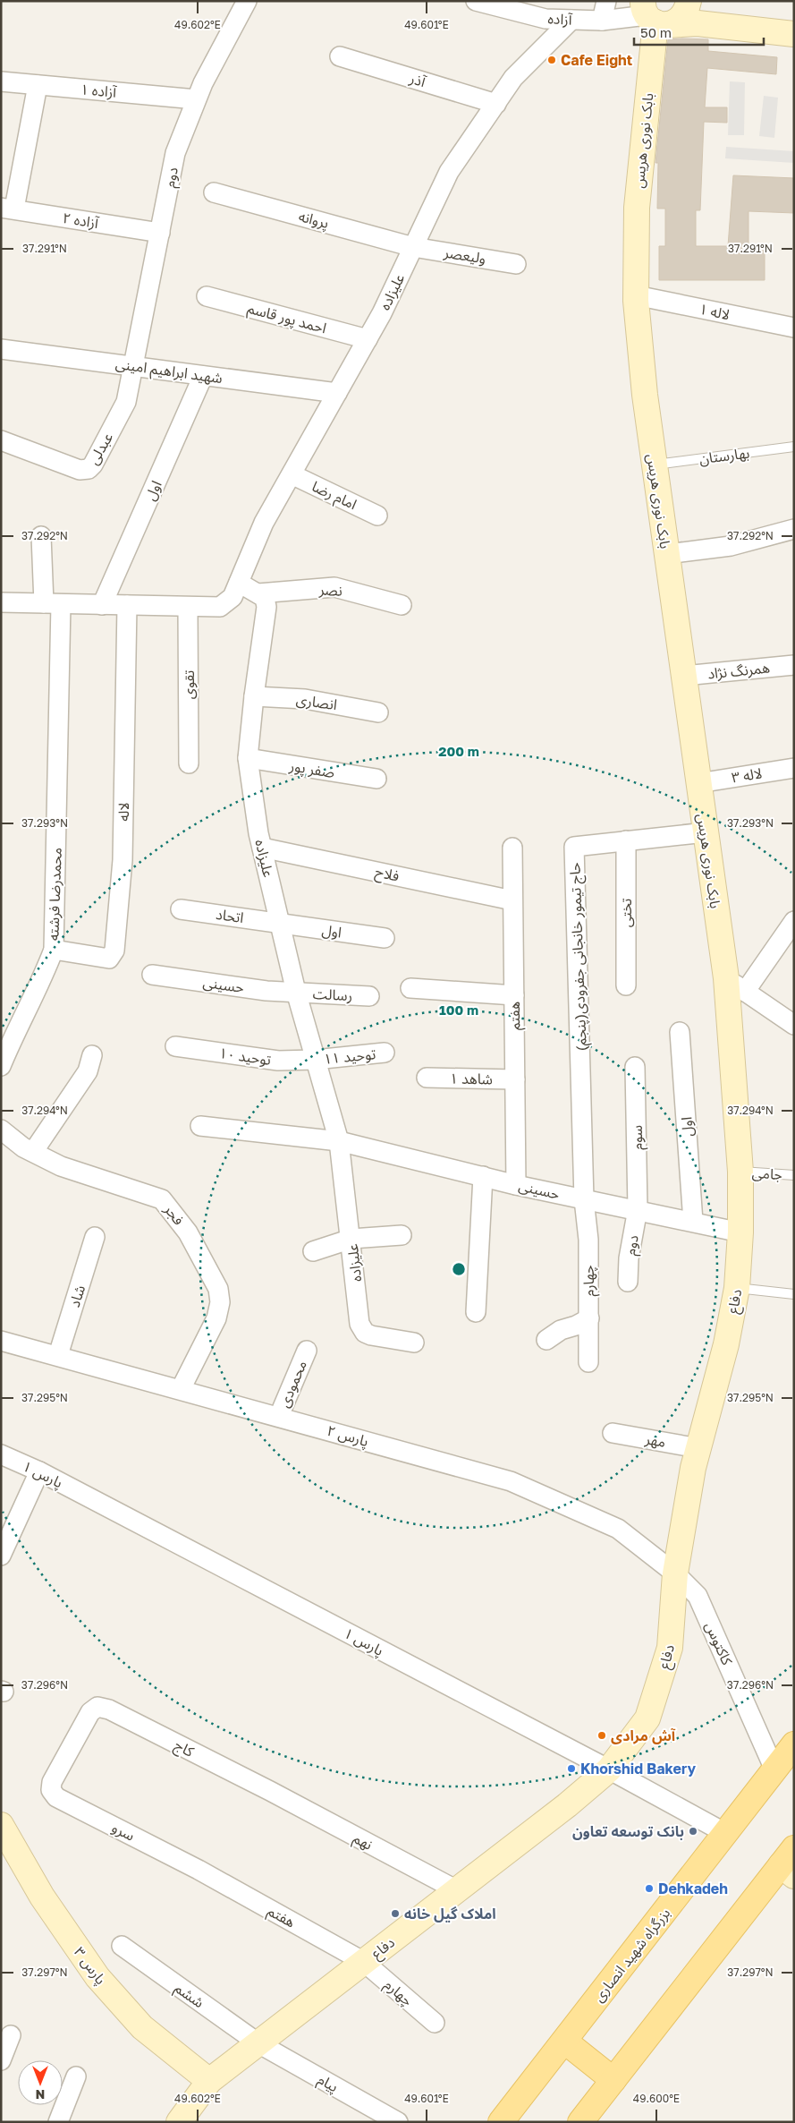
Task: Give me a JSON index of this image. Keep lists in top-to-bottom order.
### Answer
{
  "streets": {
    "main road": [
      "بابک نوری هریس",
      "دفاع",
      "بزرگراه شهید انصاری",
      "پارس ۳"
    ],
    "street": [
      "آزاده",
      "آذر",
      "آزاده ۱",
      "دوم",
      "پروانه",
      "آزاده ۲",
      "ولیعصر",
      "علیزاده",
      "لاله ۱",
      "احمد پور قاسم",
      "شهید ابراهیم امینی",
      "عبدلی",
      "اول",
      "امام رضا",
      "نصر",
      "همرنگ نژاد",
      "تقوی",
      "انصاری",
      "صفر پور",
      "لاله ۳",
      "لاله",
      "فلاح",
      "محمدرضا فرشته",
      "تختی",
      "اتحاد",
      "حاج تیمور خانجانی جفرودی(پنجم)",
      "حسینی",
      "رسالت",
      "هفتم",
      "توحید ۱۰",
      "توحید ‍۱۱",
      "شاهد ۱",
      "سوم",
      "فجر",
      "چهارم",
      "شاد",
      "محمودی",
      "پارس ۲",
      "مهر",
      "پارس ۱",
      "کاکتوس",
      "کاج",
      "سرو",
      "نهم",
      "ششم",
      "پیام"
    ],
    "lane": ["بهارستان", "جامی"]
  },
  "crossings": [
    ["آزاده", "بابک نوری هریس"],
    ["آزاده", "علیزاده"],
    ["آذر", "علیزاده"],
    ["آزاده ۱", "دوم"],
    ["بابک نوری هریس", "لاله ۱"],
    ["بابک نوری هریس", "بهارستان"],
    ["بابک نوری هریس", "همرنگ نژاد"],
    ["بابک نوری هریس", "لاله ۳"],
    ["بابک نوری هریس", "حاج تیمور خانجانی جفرودی(پنجم)"],
    ["بابک نوری هریس", "دفاع"],
    ["دوم", "آزاده ۲"],
    ["دوم", "شهید ابراهیم امینی"],
    ["دوم", "عبدلی"],
    ["دوم", "حسینی"],
    ["دوم", "سوم"],
    ["پروانه", "ولیعصر"],
    ["پروانه", "علیزاده"],
    ["ولیعصر", "علیزاده"],
    ["علیزاده", "احمد پور قاسم"],
    ["علیزاده", "شهید ابراهیم امینی"],
    ["علیزاده", "اول"],
    ["علیزاده", "امام رضا"],
    ["علیزاده", "نصر"],
    ["علیزاده", "انصاری"],
    ["علیزاده", "صفر پور"],
    ["علیزاده", "فلاح"],
    ["علیزاده", "اتحاد"],
    ["علیزاده", "حسینی"],
    ["علیزاده", "رسالت"],
    ["علیزاده", "توحید ۱۰"],
    ["علیزاده", "توحید ‍۱۱"],
    ["شهید ابراهیم امینی", "عبدلی"],
    ["شهید ابراهیم امینی", "اول"],
    ["اول", "اتحاد"],
    ["اول", "حسینی"],
    ["لاله", "محمدرضا فرشته"],
    ["فلاح", "هفتم"],
    ["تختی", "حاج تیمور خانجانی جفرودی(پنجم)"],
    ["حاج تیمور خانجانی جفرودی(پنجم)", "حسینی"],
    ["حاج تیمور خانجانی جفرودی(پنجم)", "چهارم"],
    ["حسینی", "رسالت"],
    ["حسینی", "هفتم"],
    ["حسینی", "سوم"],
    ["حسینی", "چهارم"],
    ["حسینی", "دفاع"],
    ["هفتم", "شاهد ۱"],
    ["هفتم", "چهارم"],
    ["هفتم", "دفاع"],
    ["هفتم", "سرو"],
    ["توحید ۱۰", "توحید ‍۱۱"],
    ["جامی", "دفاع"],
    ["فجر", "پارس ۲"],
    ["چهارم", "دفاع"],
    ["شاد", "پارس ۲"],
    ["دفاع", "پارس ۲"],
    ["دفاع", "مهر"],
    ["دفاع", "پارس ۱"],
    ["دفاع", "کاکتوس"],
    ["دفاع", "نهم"],
    ["دفاع", "پارس ۳"],
    ["دفاع", "ششم"],
    ["دفاع", "پیام"],
    ["محمودی", "پارس ۲"],
    ["پارس ۲", "کاکتوس"],
    ["پارس ۱", "بزرگراه شهید انصاری"],
    ["کاکتوس", "بزرگراه شهید انصاری"],
    ["کاج", "سرو"],
    ["کاج", "نهم"],
    ["ششم", "پیام"]
  ],
  "places": [
    "Cafe Eight",
    "آش مرادی",
    "Khorshid Bakery",
    "بانک توسعه تعاون",
    "Dehkadeh",
    "املاک گیل خانه"
  ],
  "scale_bar": "50 m",
  "north": "bottom",
  "coordinates": [
    "49.602°E",
    "49.601°E",
    "37.291°N",
    "37.292°N",
    "37.293°N",
    "37.294°N",
    "37.295°N",
    "37.296°N",
    "37.297°N",
    "49.600°E"
  ],
  "rings": ["200 m", "100 m"]
}
